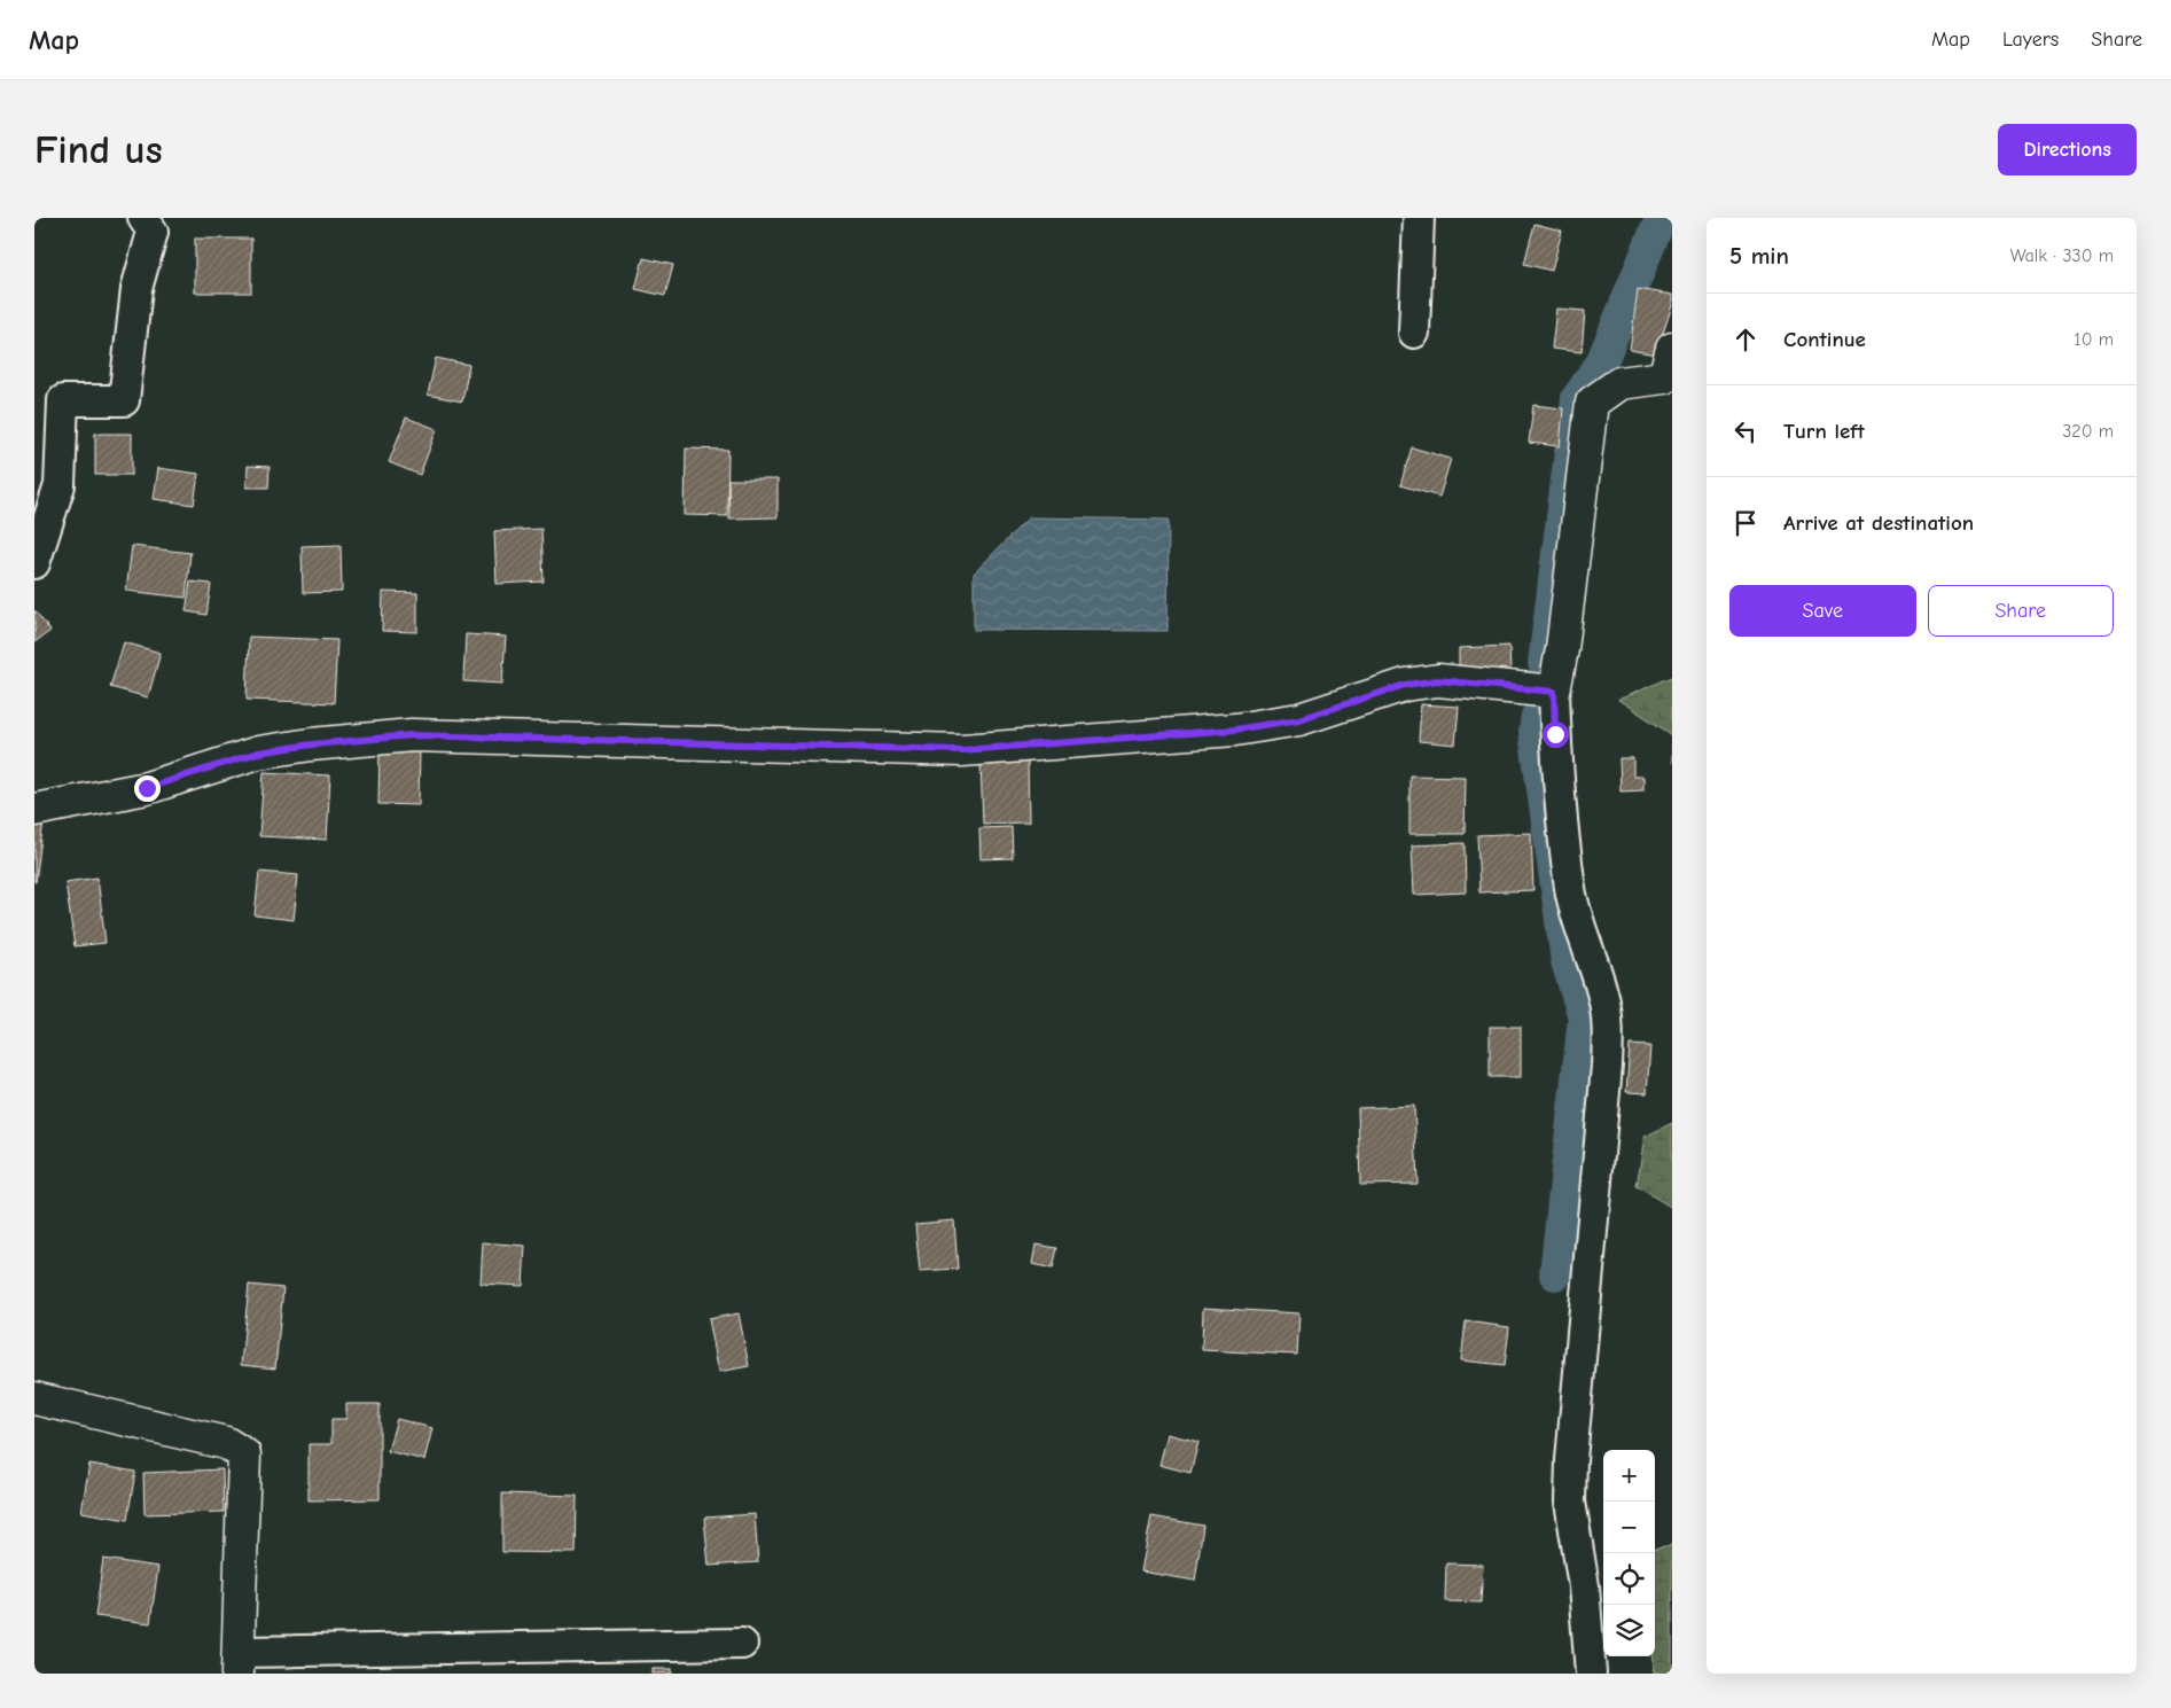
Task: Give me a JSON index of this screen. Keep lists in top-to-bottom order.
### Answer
{
  "page": {
    "header": "Map",
    "nav": ["Map", "Layers", "Share"],
    "buttons": [
      "Directions",
      ["Save", "Share"]
    ],
    "title": "Find us",
    "heading": ["5 min", "Walk · 330 m"],
    "list": [
      ["Continue", "10 m"],
      ["Turn left", "320 m"],
      "Arrive at destination"
    ],
    "map_buttons": ["+", "−"]
  }
}
